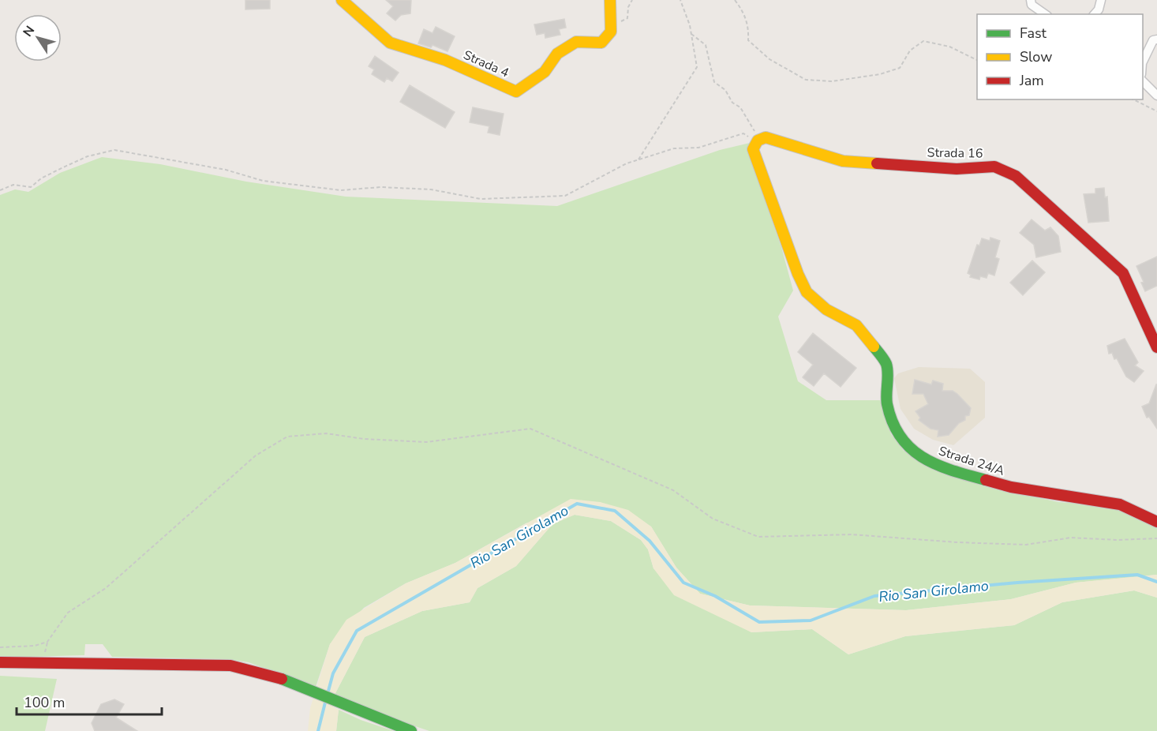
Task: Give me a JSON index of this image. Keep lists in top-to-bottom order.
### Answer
{
  "streets": {
    "street": ["Strada 4", "Strada 16", "Strada 24/A"]
  },
  "crossings": [
    ["Strada 16", "Strada 24/A"]
  ],
  "water": ["Rio San Girolamo"],
  "legend": ["Fast", "Slow", "Jam"],
  "scale_bar": "100 m",
  "north": "top left"
}
